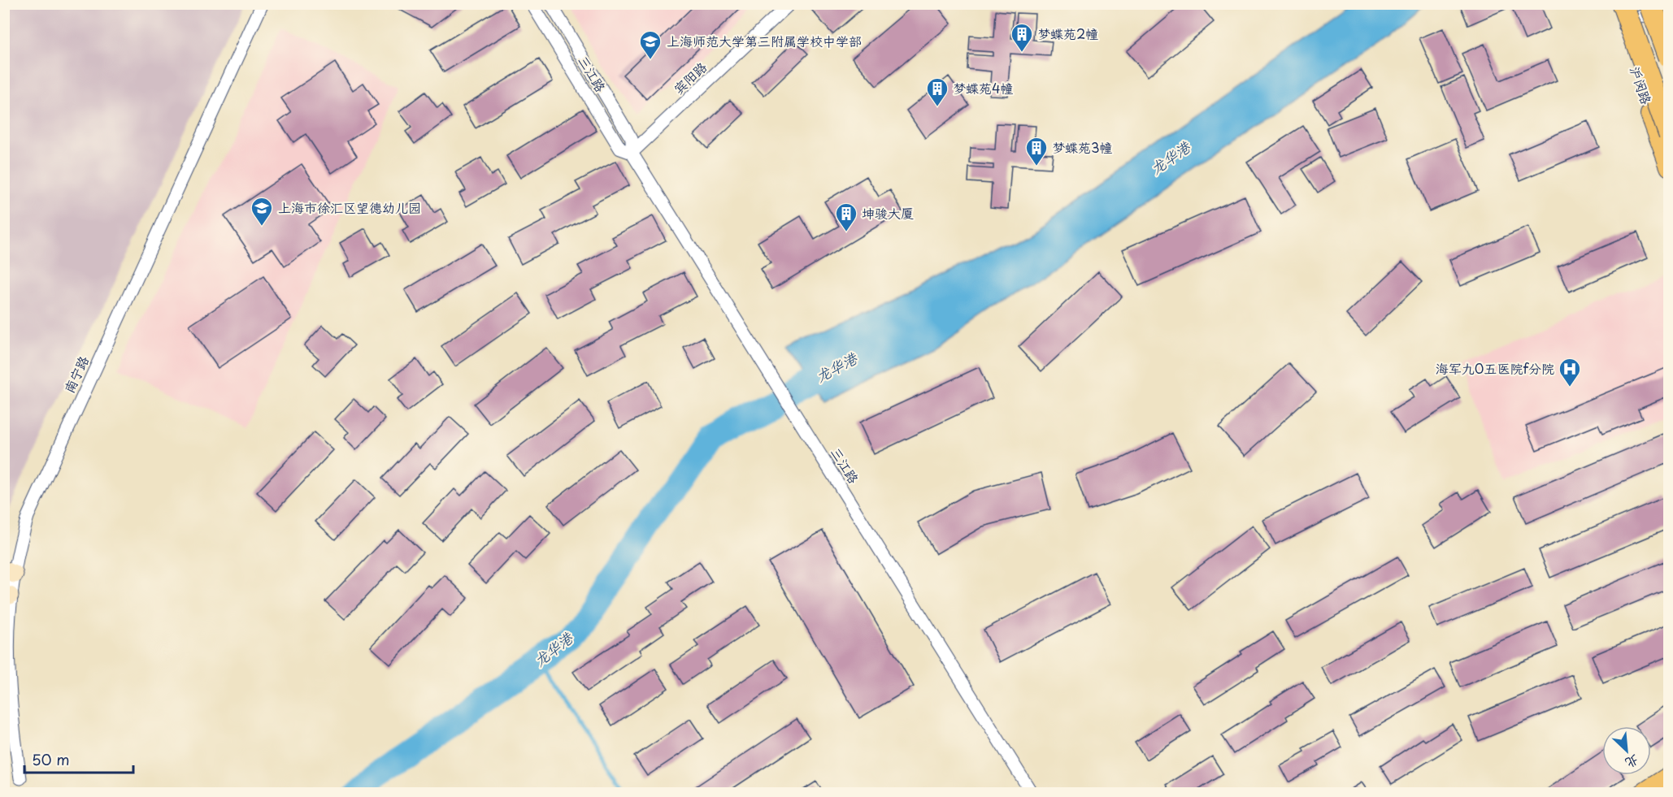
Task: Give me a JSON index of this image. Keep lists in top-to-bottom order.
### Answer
{
  "streets": {
    "main road": ["沪闵路"],
    "street": ["三江路", "宾阳路", "南宁路"]
  },
  "crossings": [
    ["三江路", "宾阳路"]
  ],
  "water": ["龙华港"],
  "places": {
    "building": [
      "梦蝶苑2幢",
      "梦蝶苑4幢",
      "梦蝶苑3幢",
      "坤骏大厦"
    ],
    "school or university": ["上海师范大学第三附属学校中学部", "上海市徐汇区望德幼儿园"],
    "hospital": ["海军九0五医院f分院"]
  },
  "scale_bar": "50 m",
  "north": "bottom right"
}
